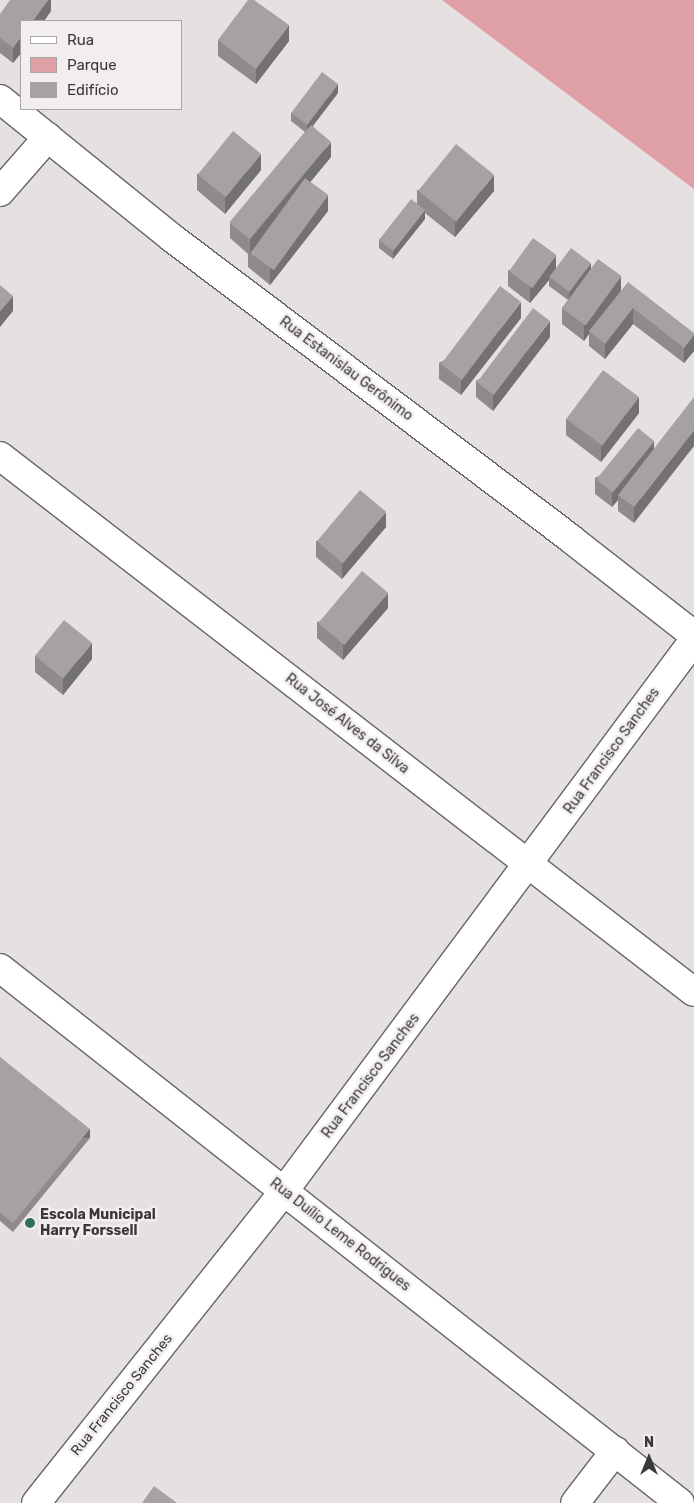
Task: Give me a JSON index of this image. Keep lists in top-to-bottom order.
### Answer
{
  "streets": {
    "street": [
      "Rua Estanislau Gerônimo",
      "Rua José Alves da Silva",
      "Rua Francisco Sanches",
      "Rua Duílio Leme Rodrigues"
    ]
  },
  "crossings": [
    ["Rua José Alves da Silva", "Rua Francisco Sanches"],
    ["Rua Francisco Sanches", "Rua Duílio Leme Rodrigues"]
  ],
  "places": ["Escola Municipal Harry Forssell"],
  "legend": ["Rua", "Parque", "Edifício"],
  "north": "top"
}
